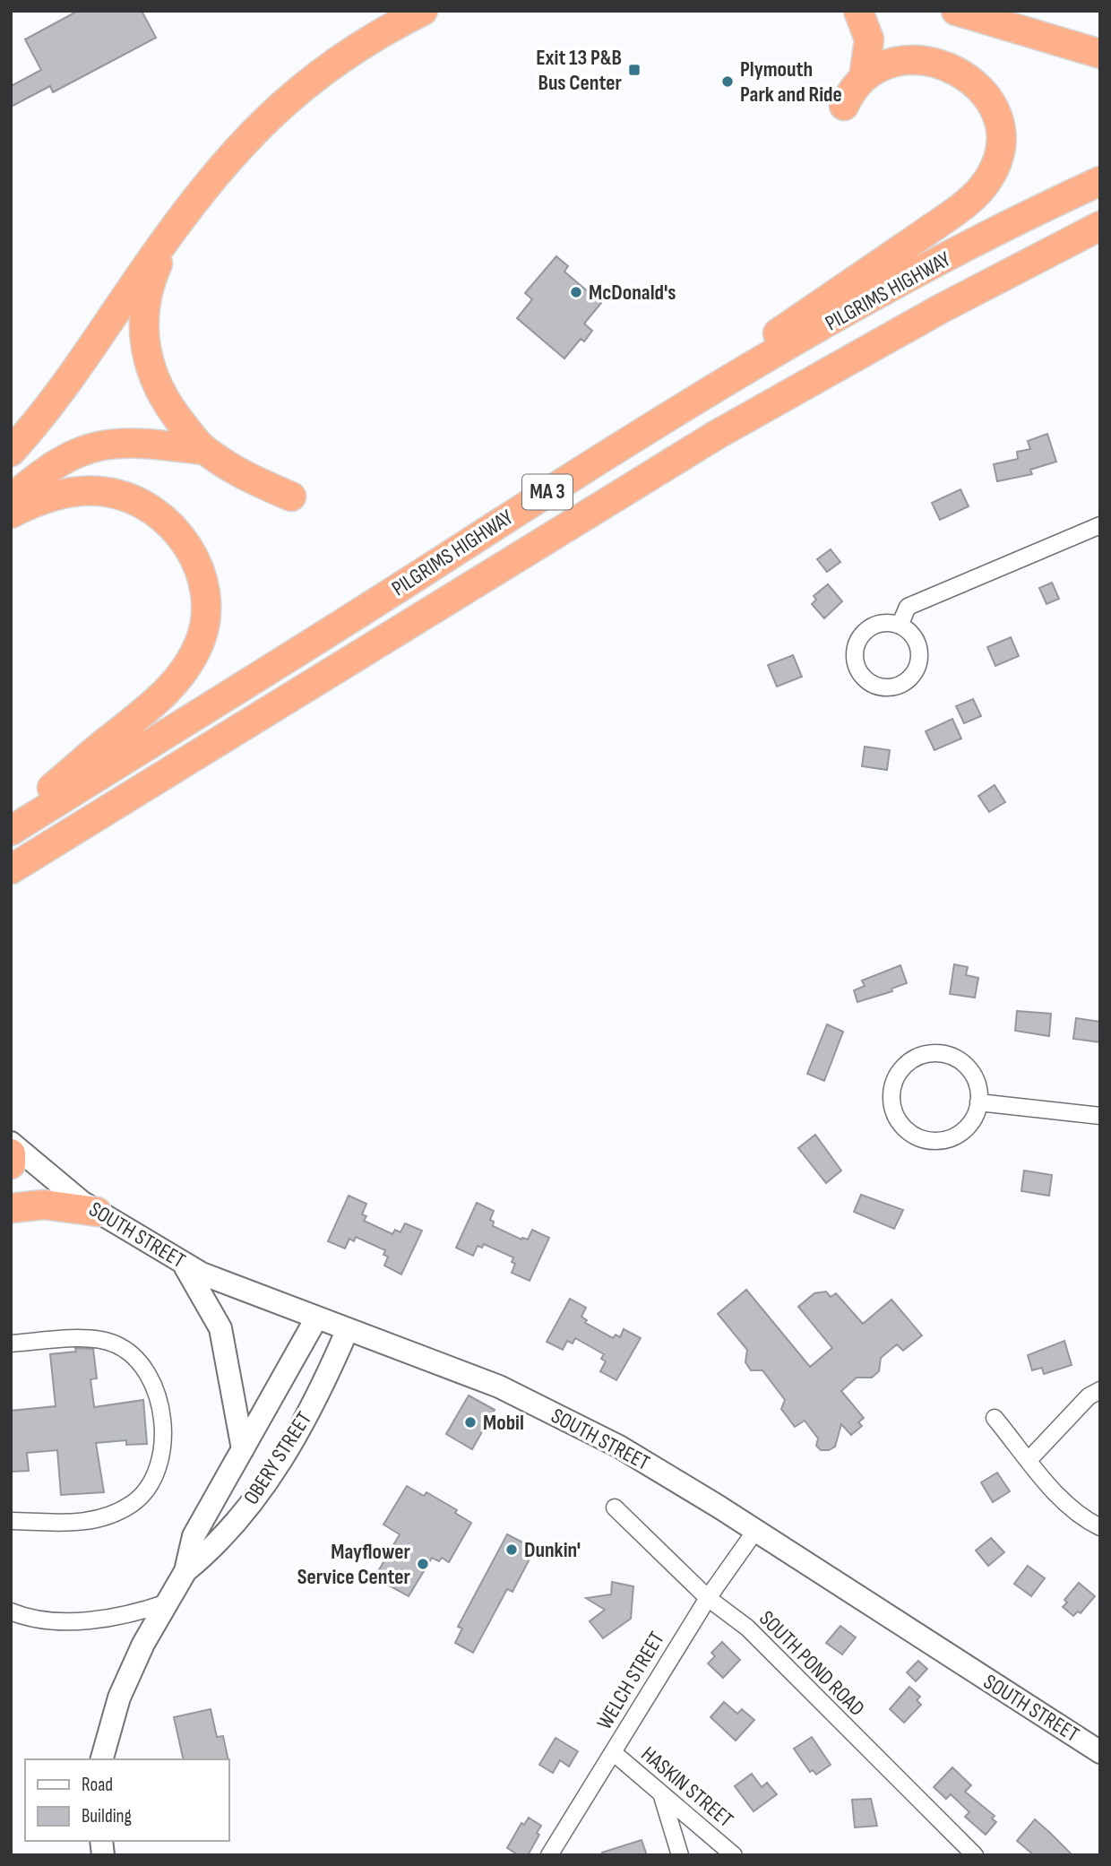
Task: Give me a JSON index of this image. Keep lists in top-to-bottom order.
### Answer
{
  "streets": {
    "highway": ["PILGRIMS HIGHWAY", "MA 3"],
    "main road": ["SOUTH STREET", "OBERY STREET"],
    "street": ["SOUTH POND ROAD", "WELCH STREET", "HASKIN STREET"]
  },
  "crossings": [
    ["SOUTH STREET", "OBERY STREET"],
    ["SOUTH STREET", "WELCH STREET"],
    ["SOUTH POND ROAD", "WELCH STREET"],
    ["WELCH STREET", "HASKIN STREET"]
  ],
  "places": {
    "transit": ["Exit 13 P&B Bus Center"],
    "other": [
      "Plymouth Park and Ride",
      "McDonald's",
      "Mobil",
      "Dunkin'",
      "Mayflower Service Center"
    ]
  },
  "legend": ["Road", "Building"]
}
